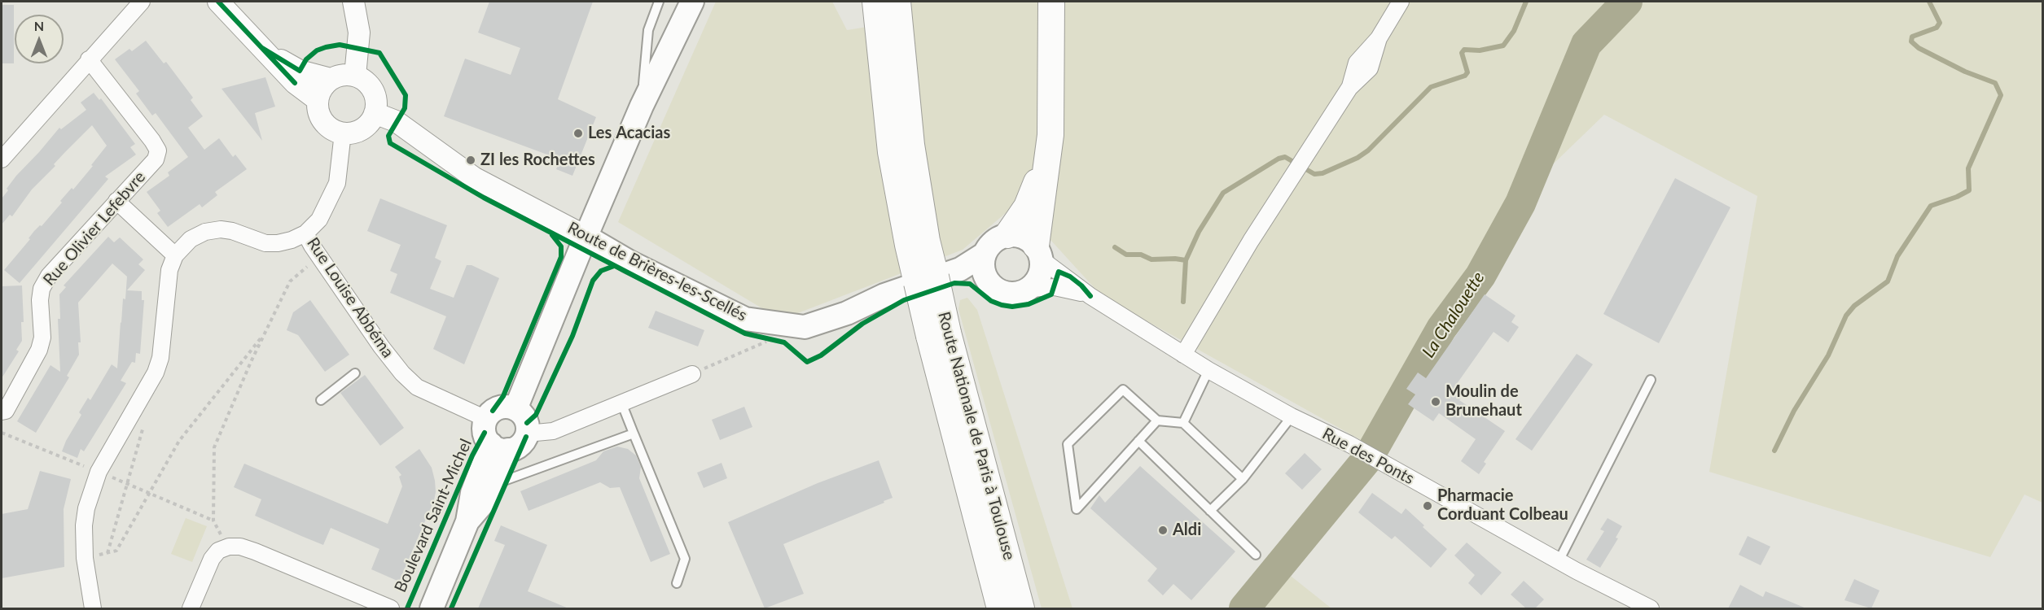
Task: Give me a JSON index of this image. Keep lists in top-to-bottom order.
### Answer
{
  "streets": {
    "main road": ["Route de Brières-les-Scellés", "Route Nationale de Paris à Toulouse", "Boulevard Saint-Michel"],
    "street": ["Rue Olivier Lefebvre", "Rue Louise Abbéma", "Rue des Ponts"]
  },
  "crossings": [
    ["Route de Brières-les-Scellés", "Rue Louise Abbéma"],
    ["Route de Brières-les-Scellés", "Rue des Ponts"],
    ["Rue Louise Abbéma", "Boulevard Saint-Michel"]
  ],
  "water": ["La Chalouette"],
  "places": [
    "Les Acacias",
    "ZI les Rochettes",
    "Moulin de Brunehaut",
    "Pharmacie Corduant Colbeau",
    "Aldi"
  ],
  "north": "top"
}
